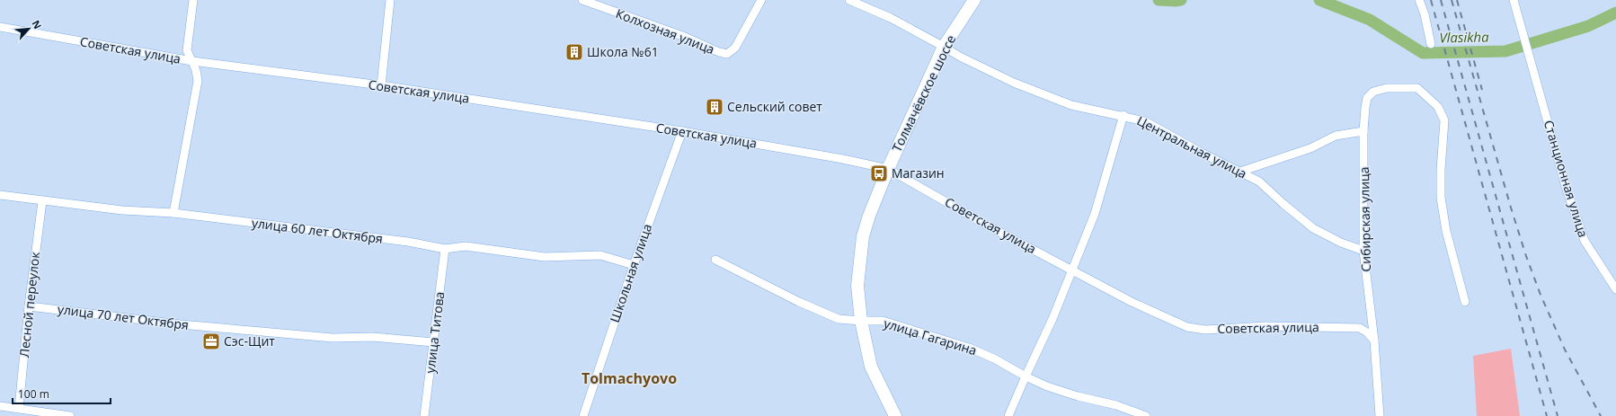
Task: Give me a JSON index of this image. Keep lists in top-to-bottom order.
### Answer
{
  "streets": {
    "main road": ["Толмачёвское шоссе"],
    "street": [
      "Колхозная улица",
      "Советская улица",
      "Центральная улица",
      "Станционная улица",
      "Сибирская улица",
      "улица 60 лет Октября",
      "Школьная улица",
      "Лесной переулок",
      "улица 70 лет Октября",
      "улица Титова",
      "улица Гагарина"
    ]
  },
  "crossings": [
    ["Советская улица", "Толмачёвское шоссе"],
    ["Советская улица", "Сибирская улица"],
    ["Советская улица", "Школьная улица"],
    ["Толмачёвское шоссе", "Центральная улица"],
    ["Толмачёвское шоссе", "улица Гагарина"],
    ["Центральная улица", "Сибирская улица"],
    ["улица 60 лет Октября", "Школьная улица"],
    ["улица 60 лет Октября", "Лесной переулок"],
    ["улица 60 лет Октября", "улица Титова"],
    ["Лесной переулок", "улица 70 лет Октября"],
    ["улица 70 лет Октября", "улица Титова"]
  ],
  "districts": ["Tolmachyovo"],
  "water": ["Vlasikha"],
  "places": {
    "building": ["Школа №61", "Сельский совет"],
    "bus stop": ["Магазин"],
    "office": ["Сэс-Щит"]
  },
  "scale_bar": "100 m",
  "north": "top right"
}
